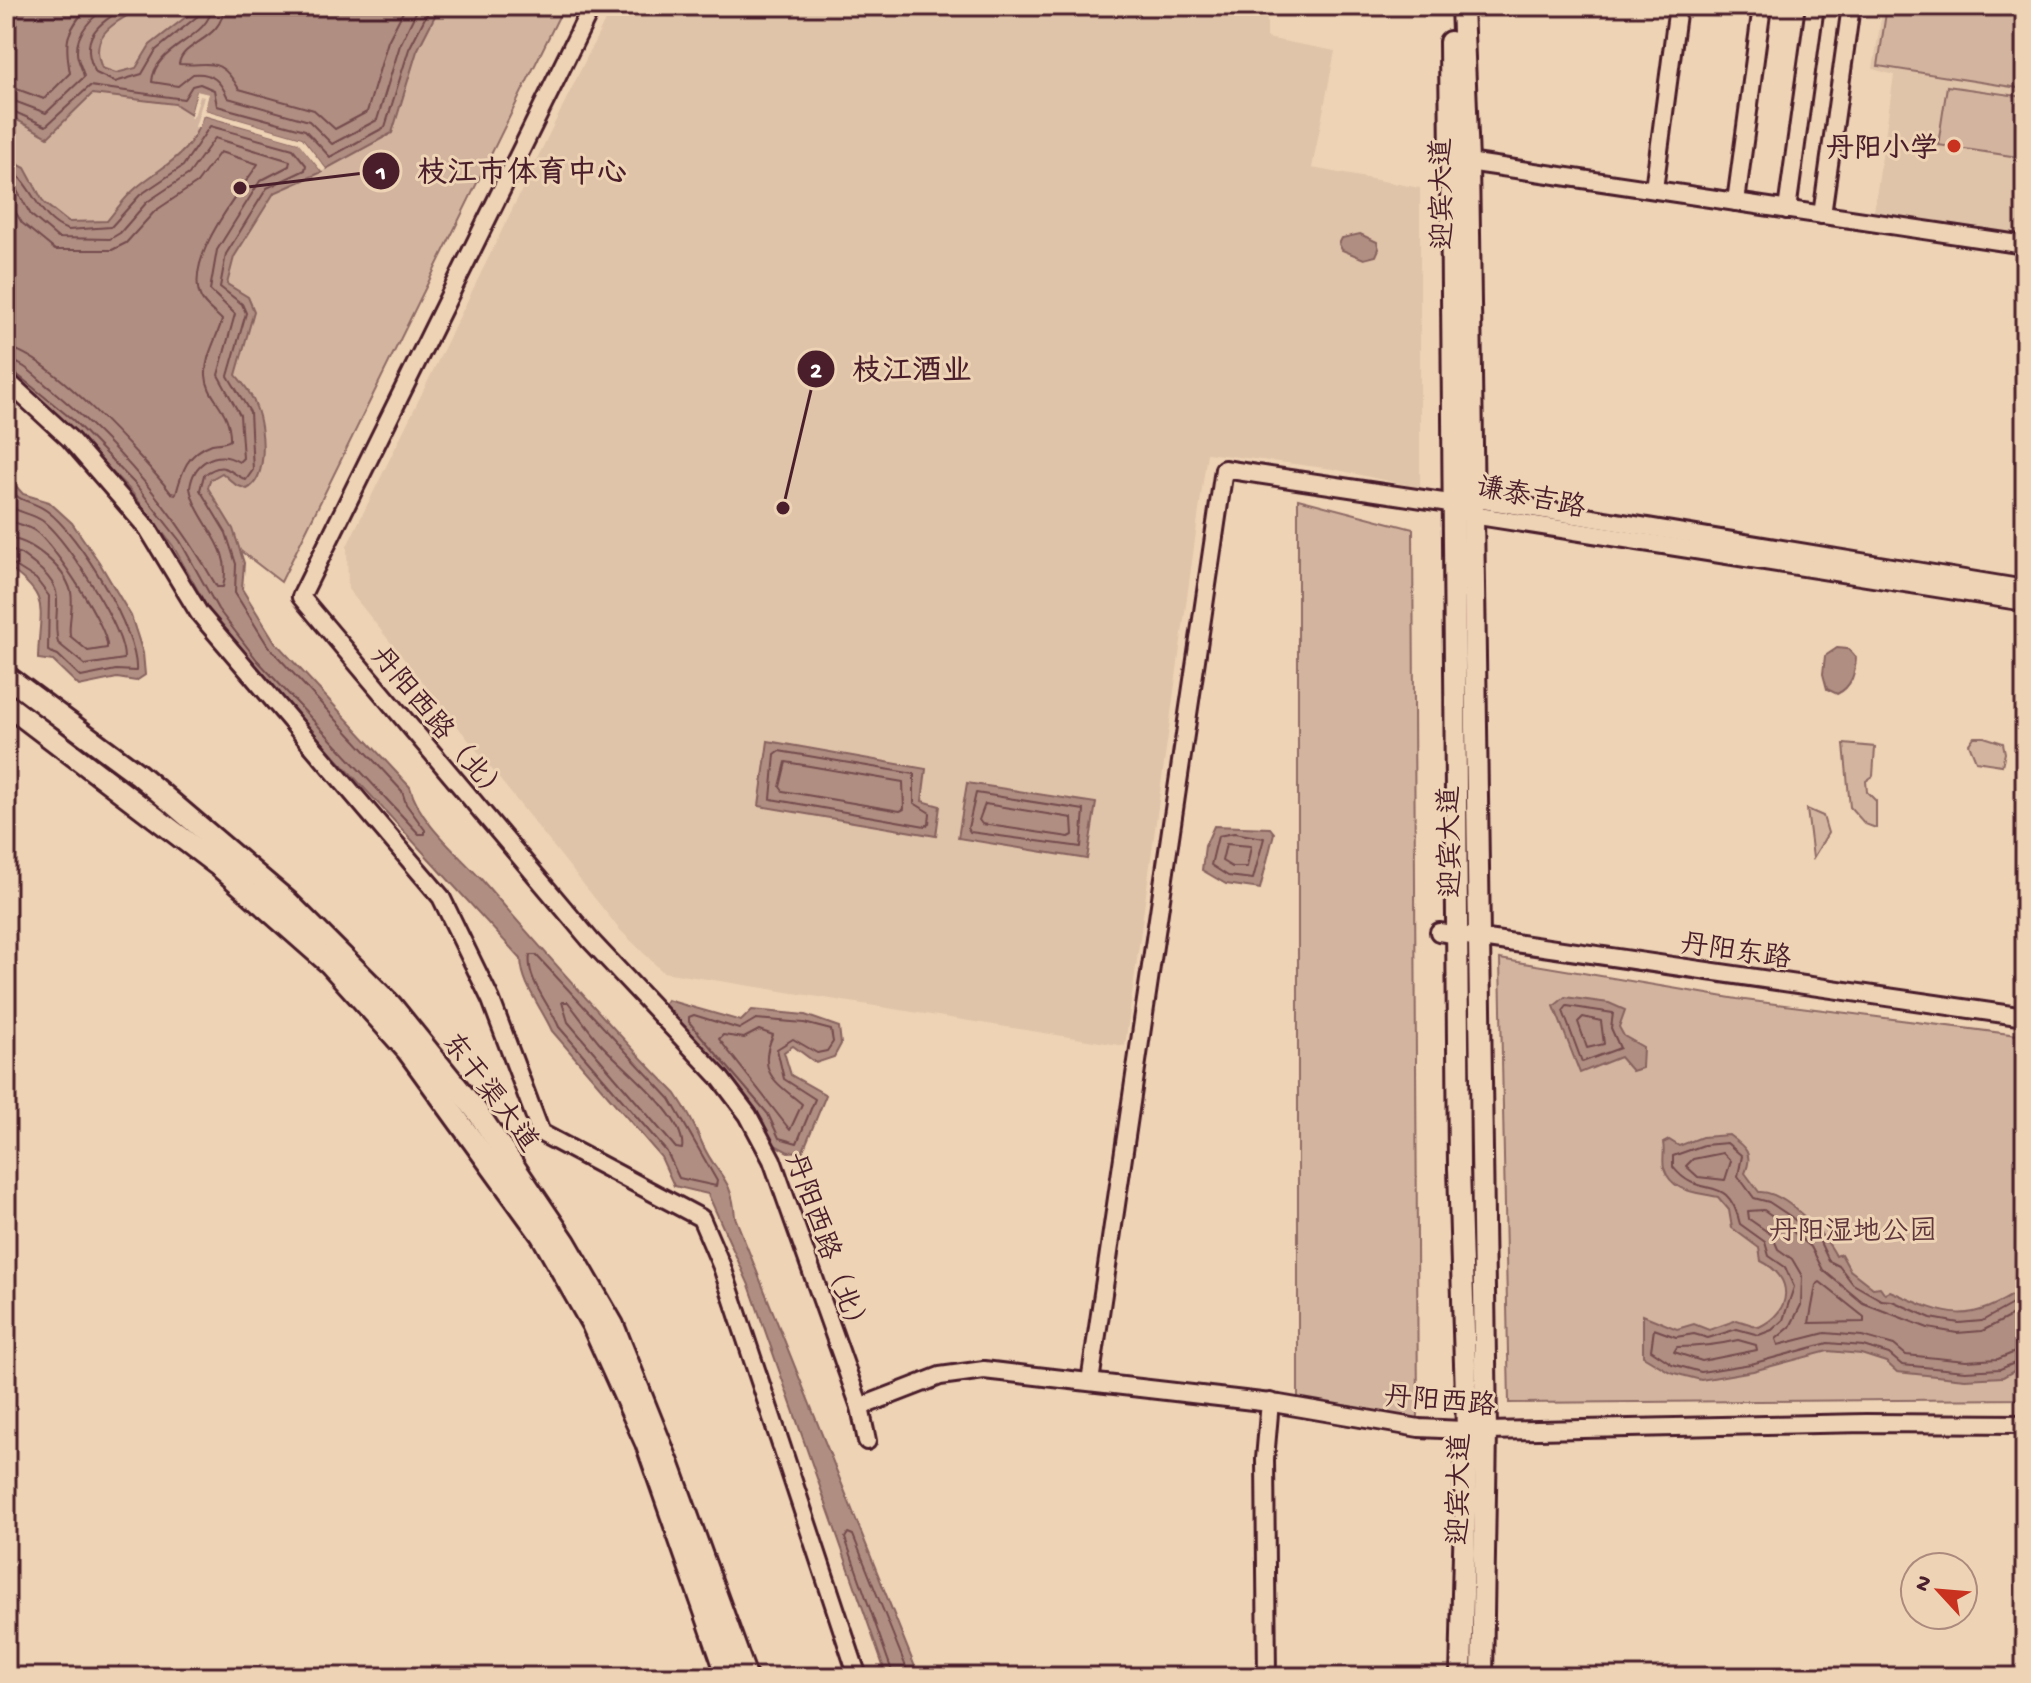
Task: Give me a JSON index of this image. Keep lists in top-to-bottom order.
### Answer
{
  "streets": {
    "main road": ["迎宾大道", "东干渠大道"],
    "street": [
      "谦泰吉路",
      "丹阳西路（北）",
      "丹阳东路",
      "丹阳西路"
    ]
  },
  "crossings": [
    ["迎宾大道", "谦泰吉路"],
    ["迎宾大道", "丹阳东路"],
    ["迎宾大道", "丹阳西路"],
    ["丹阳西路（北）", "丹阳西路"]
  ],
  "parks": ["丹阳湿地公园"],
  "places": ["丹阳小学", "枝江市体育中心", "枝江酒业"],
  "north": "top left"
}
